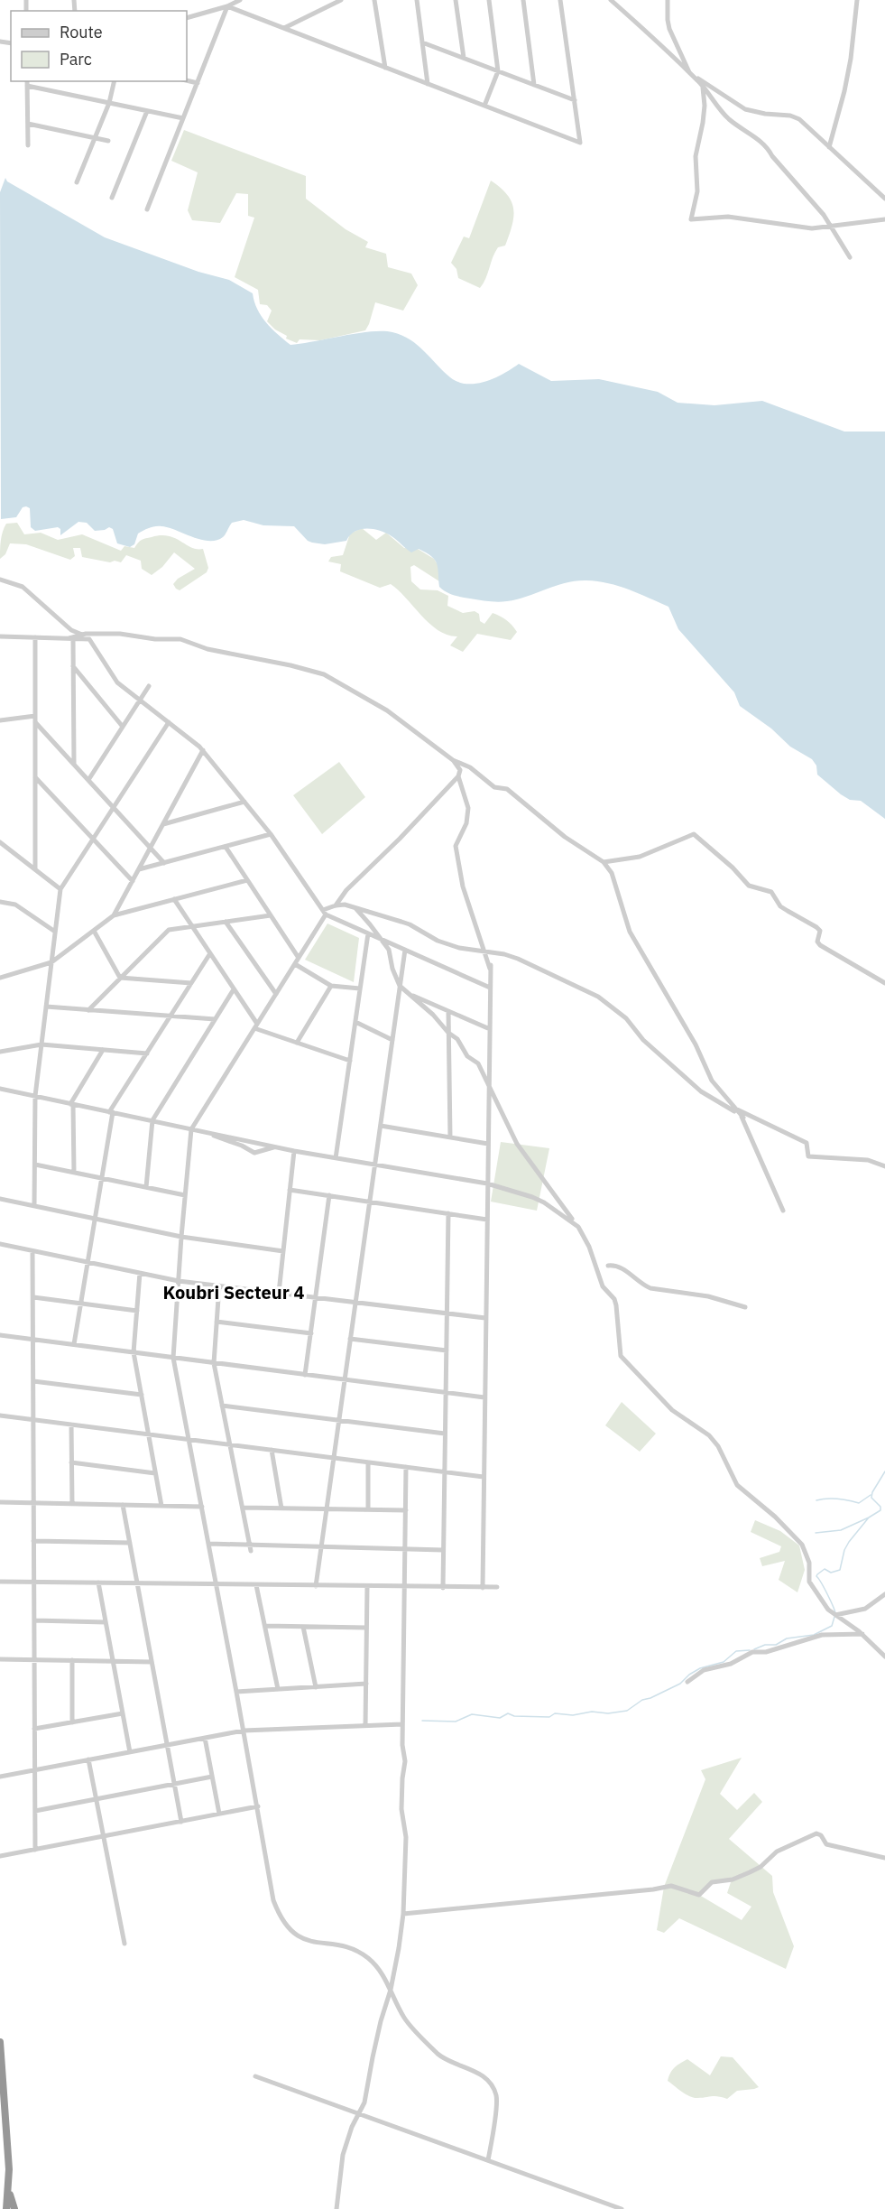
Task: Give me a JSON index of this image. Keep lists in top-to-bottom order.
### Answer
{
  "districts": ["Koubri Secteur 4"],
  "legend": ["Route", "Parc"]
}
